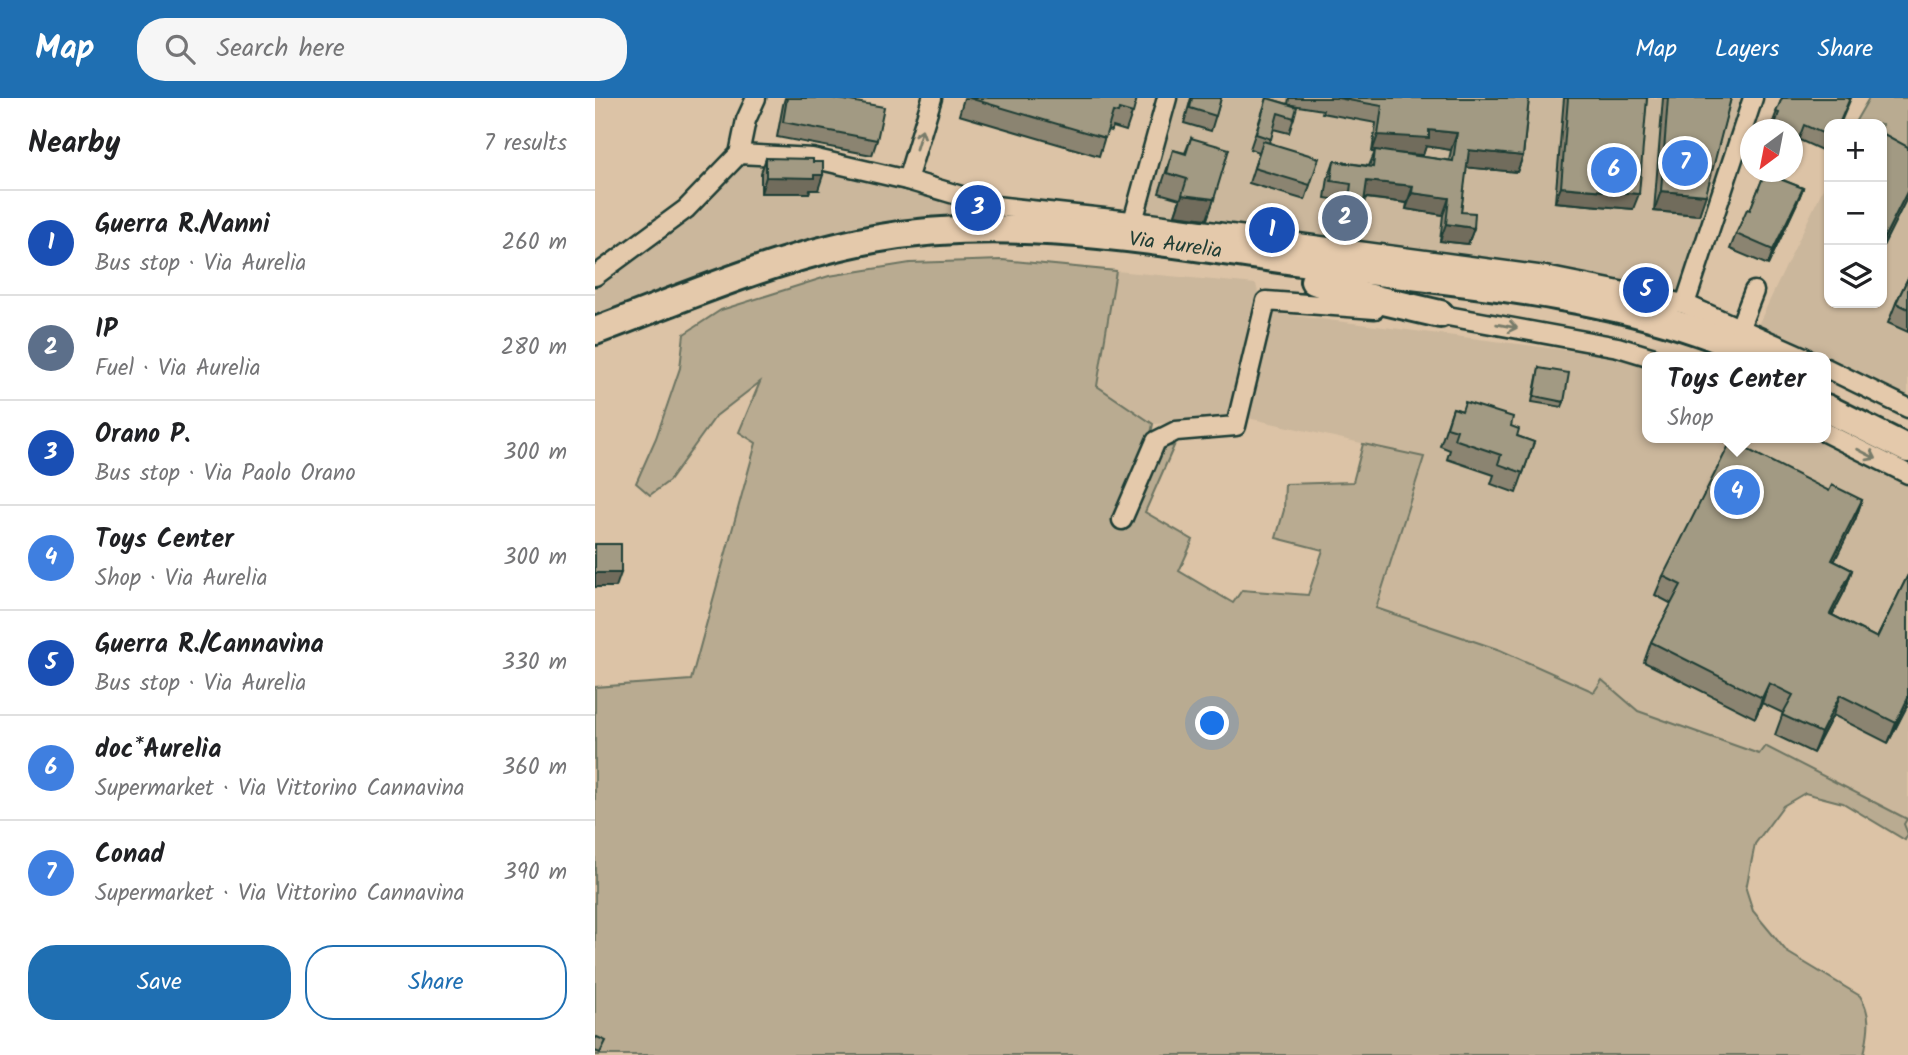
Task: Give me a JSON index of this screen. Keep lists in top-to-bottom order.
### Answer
{
  "streets": {
    "highway": ["Via Aurelia"]
  },
  "north": "bottom left",
  "page": {
    "header": "Map",
    "search": "Search here",
    "nav": ["Map", "Layers", "Share"],
    "heading": ["Nearby", "7 results"],
    "map_buttons": ["+", "−"],
    "pins": [
      "7",
      "6",
      "3",
      "2",
      "1",
      "5",
      "4"
    ],
    "list": [
      {
        "mark": "1",
        "name": "Guerra R./Vanni",
        "note": "Bus stop · Via Aurelia",
        "value": "260 m"
      },
      {
        "mark": "2",
        "name": "IP",
        "note": "Fuel · Via Aurelia",
        "value": "280 m"
      },
      {
        "mark": "3",
        "name": "Orano P.",
        "note": "Bus stop · Via Paolo Orano",
        "value": "300 m"
      },
      {
        "mark": "4",
        "name": "Toys Center",
        "note": "Shop · Via Aurelia",
        "value": "300 m"
      },
      {
        "mark": "5",
        "name": "Guerra R./Cannavina",
        "note": "Bus stop · Via Aurelia",
        "value": "330 m"
      },
      {
        "mark": "6",
        "name": "doc*Aurelia",
        "note": "Supermarket · Via Vittorino Cannavina",
        "value": "360 m"
      },
      {
        "mark": "7",
        "name": "Conad",
        "note": "Supermarket · Via Vittorino Cannavina",
        "value": "390 m"
      }
    ],
    "popup": ["Toys Center", "Shop"],
    "buttons": ["Save", "Share"]
  }
}
